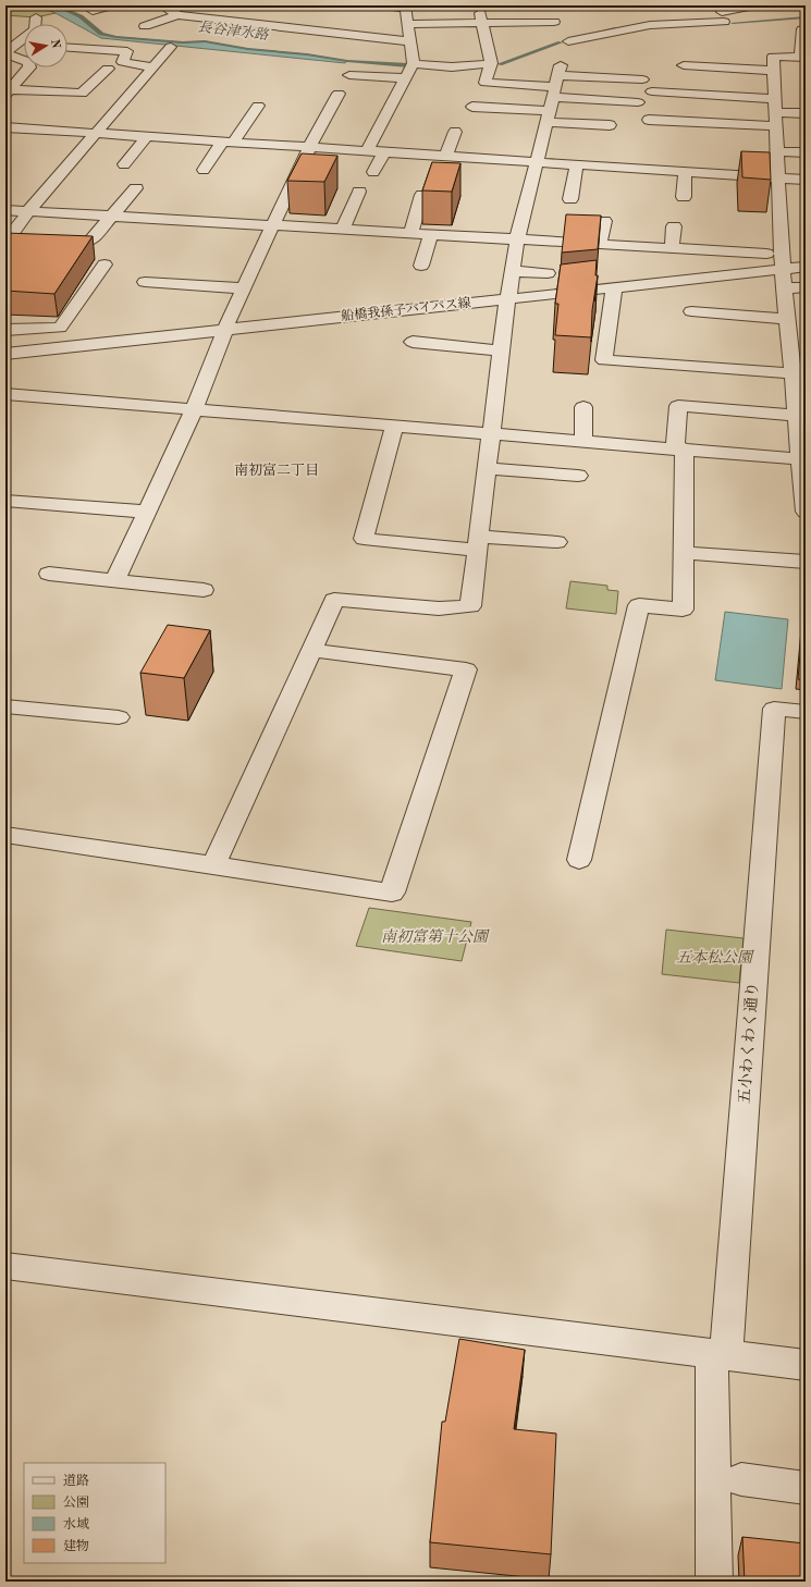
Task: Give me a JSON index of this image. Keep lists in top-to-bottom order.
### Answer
{
  "streets": {
    "street": ["船橋我孫子バイパス線", "五小わくわく通り"]
  },
  "districts": ["南初富二丁目"],
  "water": ["長谷津水路"],
  "parks": ["南初富第十公園", "五本松公園"],
  "legend": [
    "道路",
    "公園",
    "水域",
    "建物"
  ],
  "north": "right"
}
